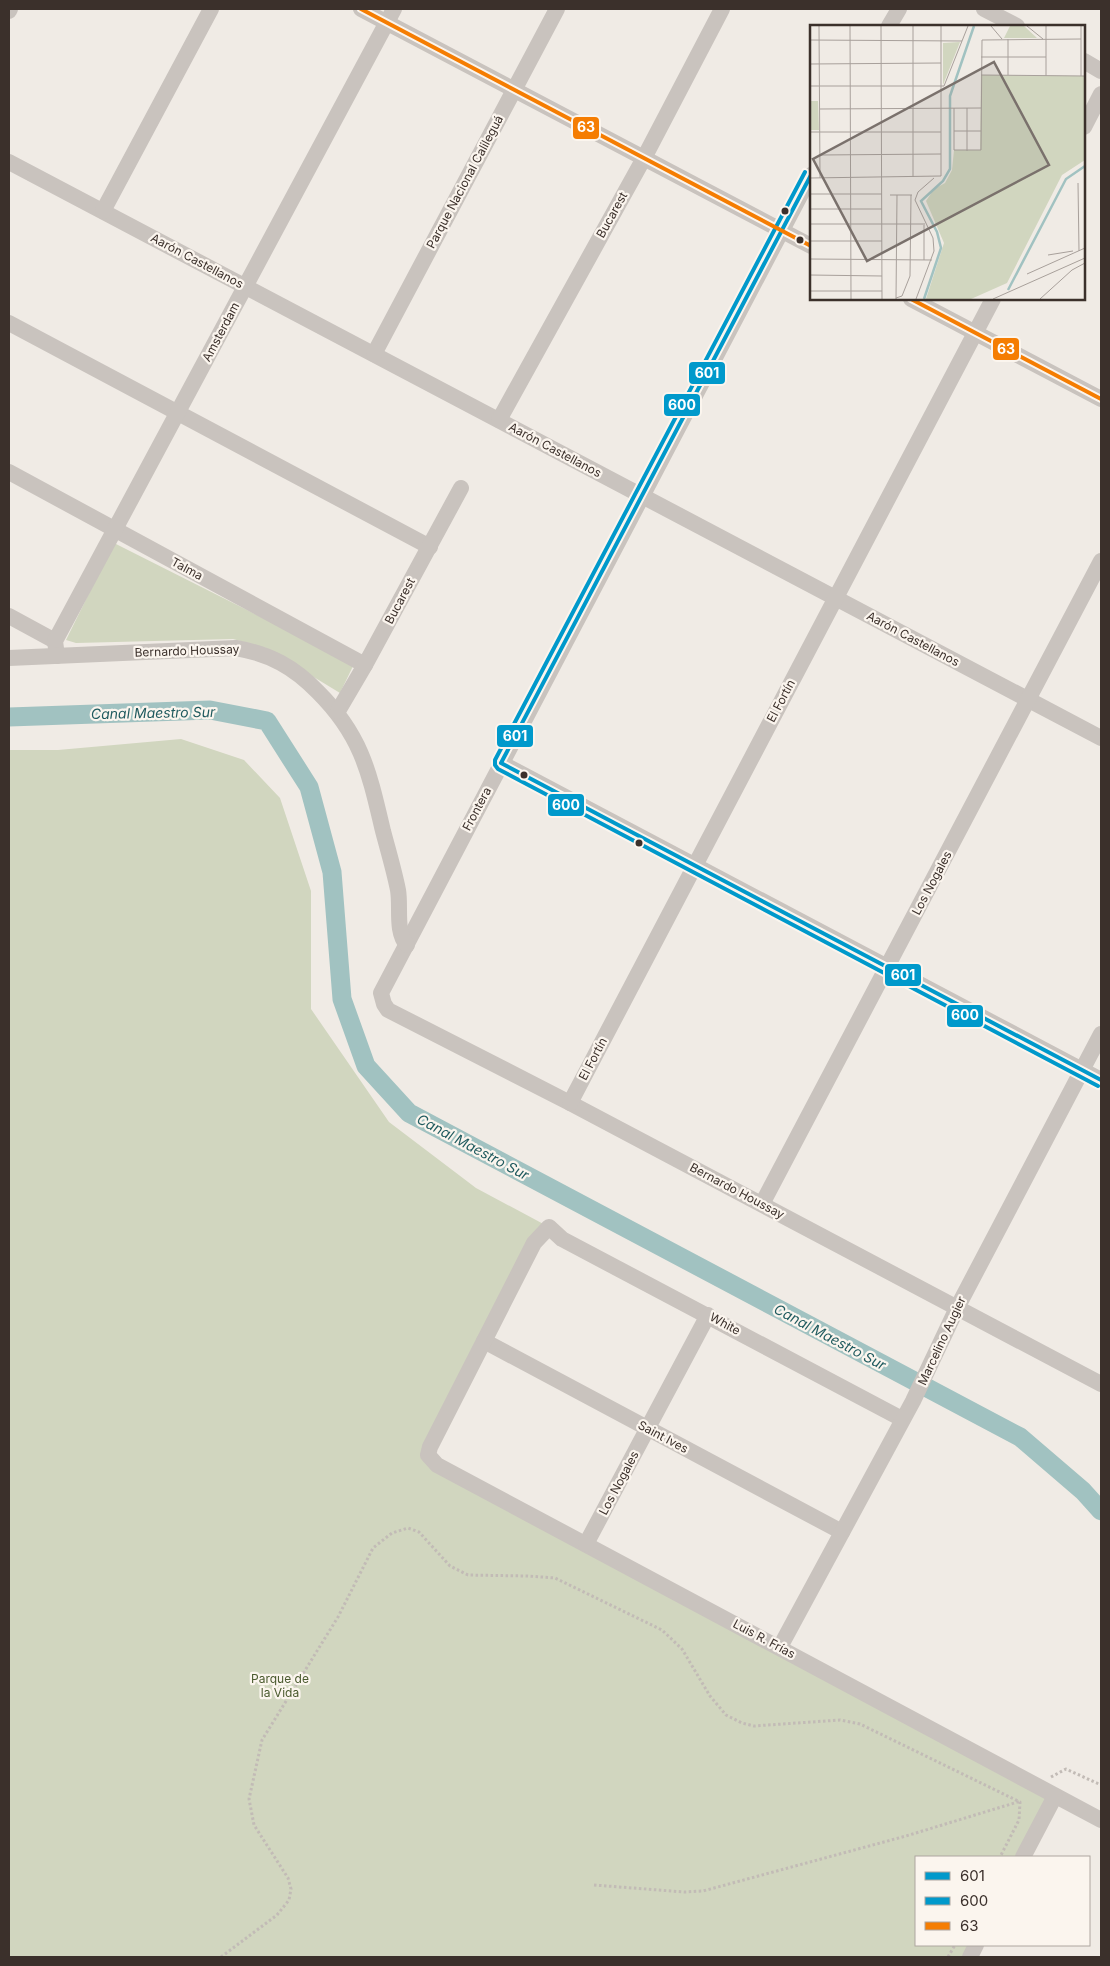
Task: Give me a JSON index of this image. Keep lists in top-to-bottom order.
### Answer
{
  "streets": {
    "street": [
      "Parque Nacional Calileguá",
      "Bucarest",
      "Aarón Castellanos",
      "Amsterdam",
      "Talma",
      "Bernardo Houssay",
      "El Fortín",
      "Frontera",
      "Los Nogales",
      "White",
      "Marcelino Augier",
      "Saint Ives",
      "Luis R. Frías"
    ]
  },
  "crossings": [
    ["Parque Nacional Calileguá", "Aarón Castellanos"],
    ["Bucarest", "Aarón Castellanos"],
    ["Bucarest", "Talma"],
    ["Bucarest", "Bernardo Houssay"],
    ["Aarón Castellanos", "Amsterdam"],
    ["Aarón Castellanos", "El Fortín"],
    ["Aarón Castellanos", "Frontera"],
    ["Aarón Castellanos", "Los Nogales"],
    ["Amsterdam", "Talma"],
    ["Amsterdam", "Bernardo Houssay"],
    ["Bernardo Houssay", "El Fortín"],
    ["Bernardo Houssay", "Frontera"],
    ["Bernardo Houssay", "Los Nogales"],
    ["Bernardo Houssay", "Marcelino Augier"],
    ["Los Nogales", "White"],
    ["Los Nogales", "Saint Ives"],
    ["Los Nogales", "Luis R. Frías"],
    ["White", "Marcelino Augier"],
    ["White", "Saint Ives"],
    ["White", "Luis R. Frías"],
    ["Marcelino Augier", "Saint Ives"],
    ["Marcelino Augier", "Luis R. Frías"],
    ["Saint Ives", "Luis R. Frías"]
  ],
  "water": ["Canal Maestro Sur"],
  "parks": ["Parque de la Vida"],
  "lines": ["transit line 63", "transit line 600", "transit line 601"],
  "legend": ["601", "600", "63"]
}
